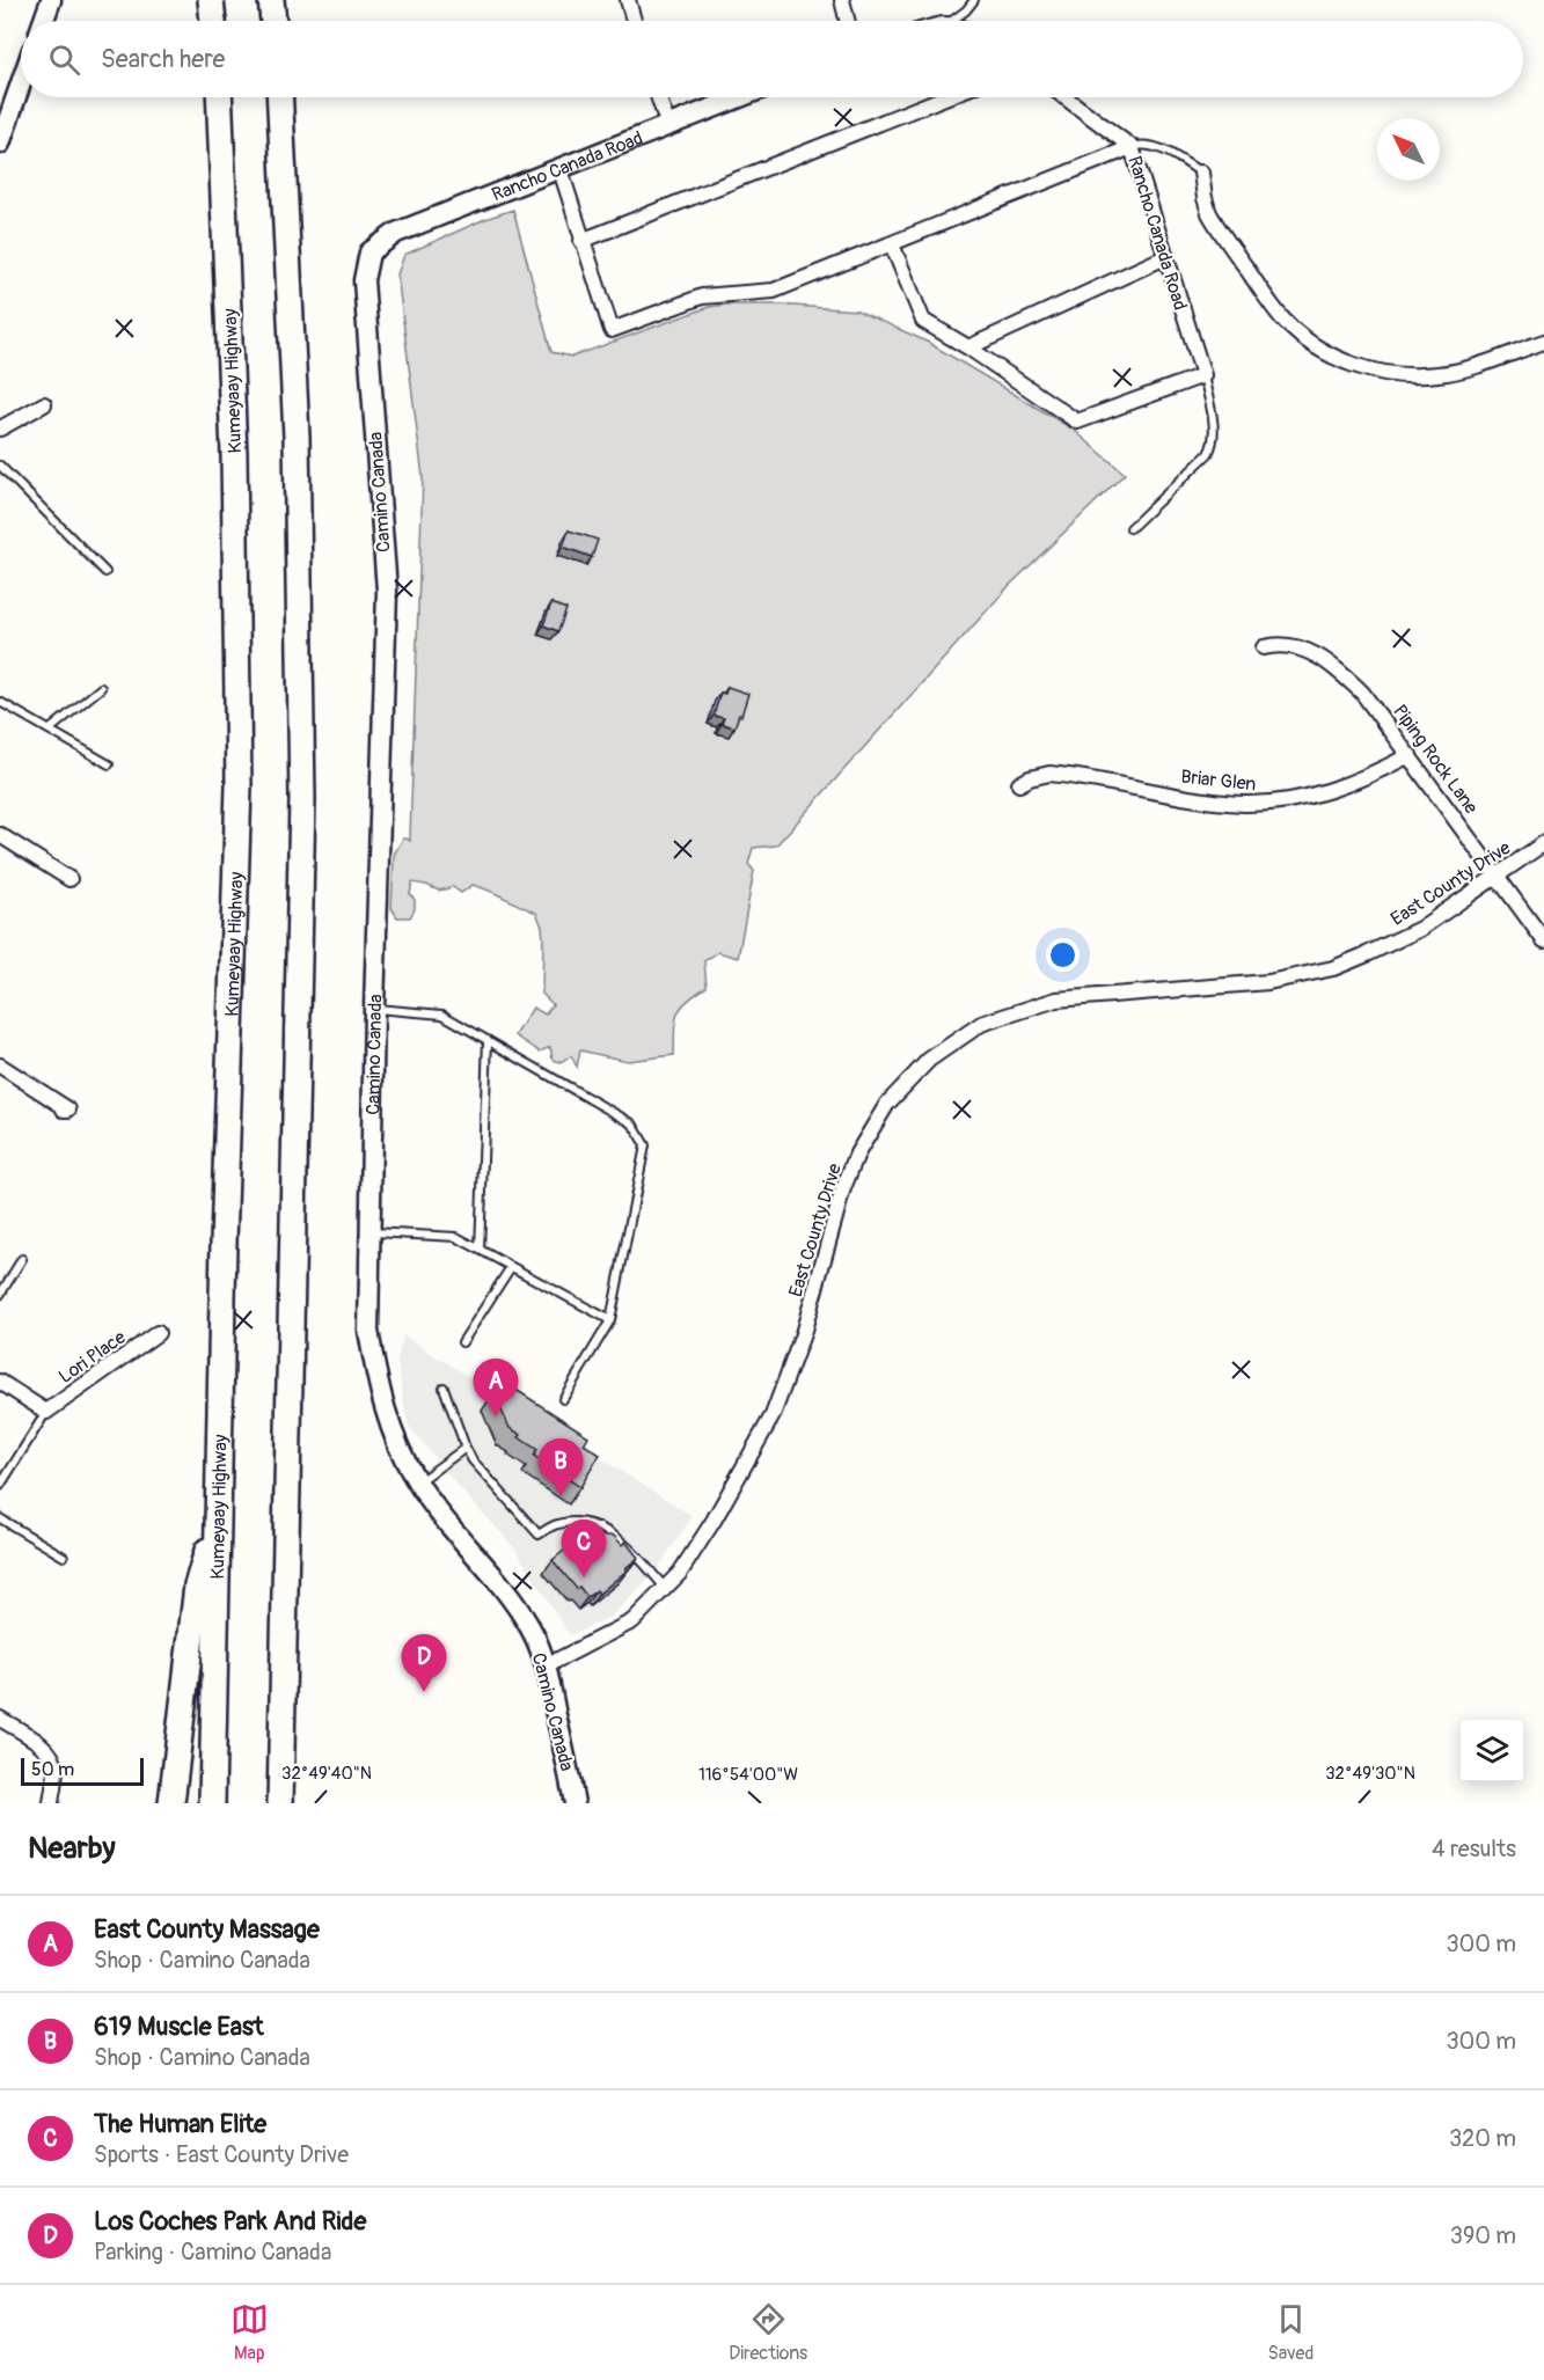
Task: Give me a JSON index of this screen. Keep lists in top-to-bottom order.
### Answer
{
  "streets": {
    "highway": ["Kumeyaay Highway"],
    "street": [
      "Rancho Canada Road",
      "Camino Canada",
      "Piping Rock Lane",
      "Briar Glen",
      "East County Drive",
      "Lori Place"
    ]
  },
  "crossings": [
    ["Rancho Canada Road", "Camino Canada"],
    ["Camino Canada", "East County Drive"],
    ["Piping Rock Lane", "Briar Glen"],
    ["Piping Rock Lane", "East County Drive"]
  ],
  "scale_bar": "50 m",
  "north": "top left",
  "page": {
    "search": "Search here",
    "pins": [
      "A",
      "B",
      "C",
      "D"
    ],
    "scale": "50 m",
    "heading": ["Nearby", "4 results"],
    "list": [
      {
        "mark": "A",
        "name": "East County Massage",
        "note": "Shop · Camino Canada",
        "value": "300 m"
      },
      {
        "mark": "B",
        "name": "619 Muscle East",
        "note": "Shop · Camino Canada",
        "value": "300 m"
      },
      {
        "mark": "C",
        "name": "The Human Elite",
        "note": "Sports · East County Drive",
        "value": "320 m"
      },
      {
        "mark": "D",
        "name": "Los Coches Park And Ride",
        "note": "Parking · Camino Canada",
        "value": "390 m"
      }
    ],
    "nav": ["Map", "Directions", "Saved"]
  },
  "coordinates": ["32°49'40\"N", "32°49'30\"N", "116°54'00\"W"]
}
